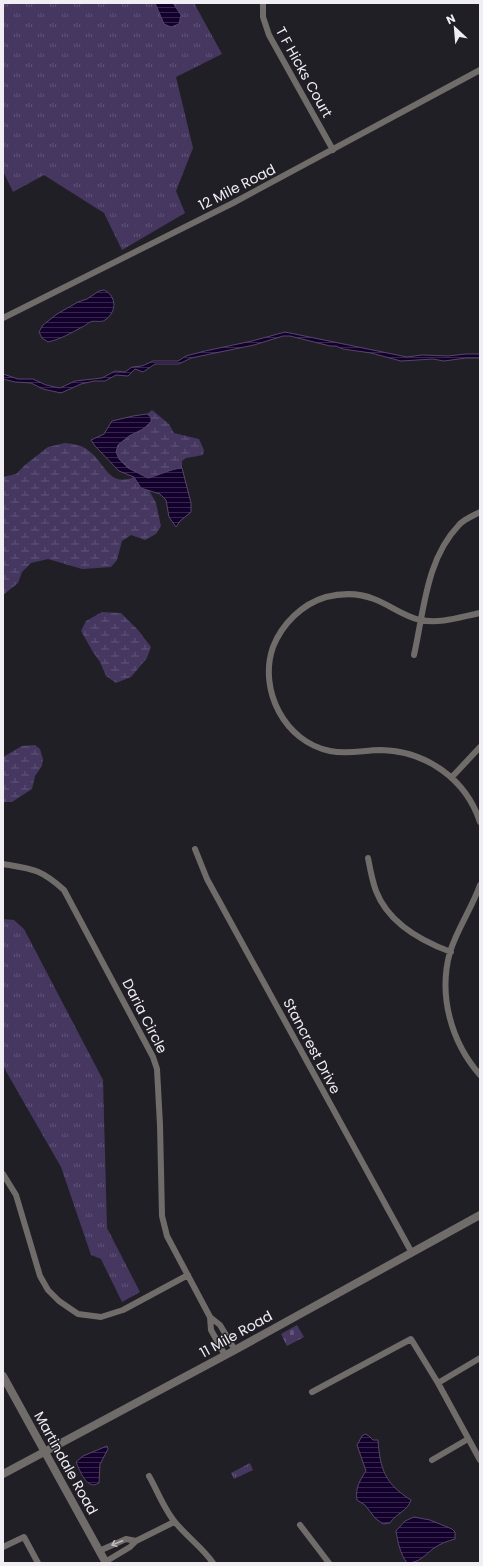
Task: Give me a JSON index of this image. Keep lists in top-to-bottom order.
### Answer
{
  "streets": {
    "street": [
      "T F Hicks Court",
      "12 Mile Road",
      "Daria Circle",
      "Stancrest Drive",
      "11 Mile Road",
      "Martindale Road"
    ]
  },
  "crossings": [
    ["T F Hicks Court", "12 Mile Road"],
    ["Daria Circle", "11 Mile Road"],
    ["Stancrest Drive", "11 Mile Road"],
    ["11 Mile Road", "Martindale Road"]
  ],
  "north": "top left"
}
